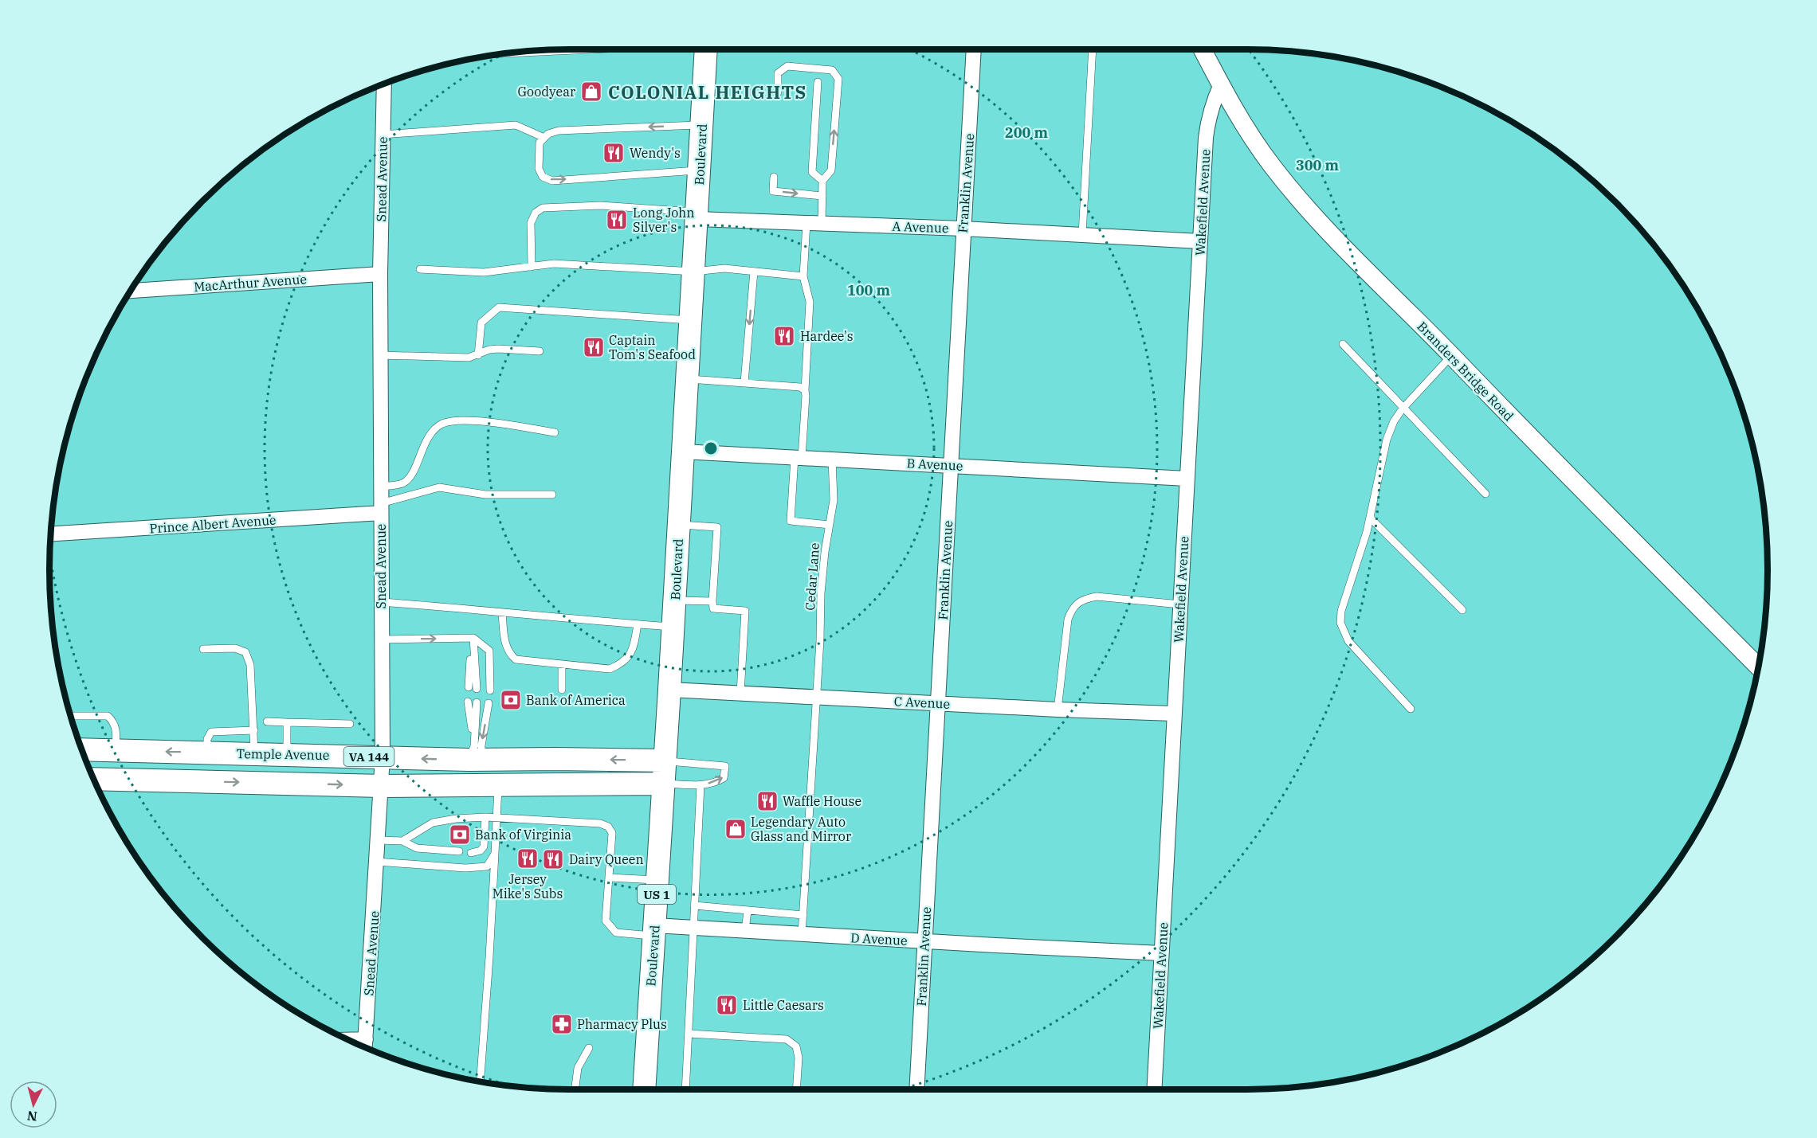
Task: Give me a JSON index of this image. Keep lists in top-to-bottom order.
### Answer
{
  "streets": {
    "main road": [
      "Boulevard",
      "Temple Avenue",
      "VA 144",
      "US 1"
    ],
    "street": [
      "Snead Avenue",
      "Franklin Avenue",
      "Wakefield Avenue",
      "A Avenue",
      "MacArthur Avenue",
      "Branders Bridge Road",
      "B Avenue",
      "Prince Albert Avenue",
      "C Avenue",
      "D Avenue"
    ],
    "lane": ["Cedar Lane"]
  },
  "crossings": [
    ["Boulevard", "A Avenue"],
    ["Boulevard", "B Avenue"],
    ["Boulevard", "C Avenue"],
    ["Boulevard", "Temple Avenue"],
    ["Boulevard", "VA 144"],
    ["Boulevard", "D Avenue"],
    ["Snead Avenue", "MacArthur Avenue"],
    ["Snead Avenue", "Prince Albert Avenue"],
    ["Snead Avenue", "Temple Avenue"],
    ["Snead Avenue", "VA 144"],
    ["Franklin Avenue", "A Avenue"],
    ["Franklin Avenue", "B Avenue"],
    ["Franklin Avenue", "C Avenue"],
    ["Franklin Avenue", "D Avenue"],
    ["Wakefield Avenue", "A Avenue"],
    ["Wakefield Avenue", "Branders Bridge Road"],
    ["Wakefield Avenue", "B Avenue"],
    ["Wakefield Avenue", "C Avenue"],
    ["Wakefield Avenue", "D Avenue"],
    ["B Avenue", "Cedar Lane"],
    ["Cedar Lane", "C Avenue"],
    ["Cedar Lane", "D Avenue"]
  ],
  "districts": ["COLONIAL HEIGHTS"],
  "places": {
    "shop": ["Goodyear", "Legendary Auto Glass and Mirror"],
    "restaurant": [
      "Wendy's",
      "Long John Silver's",
      "Hardee's",
      "Captain Tom's Seafood",
      "Waffle House",
      "Jersey Mike's Subs",
      "Dairy Queen",
      "Little Caesars"
    ],
    "bank": ["Bank of America", "Bank of Virginia"],
    "pharmacy": ["Pharmacy Plus"]
  },
  "north": "bottom",
  "rings": ["200 m", "300 m", "100 m"]
}
